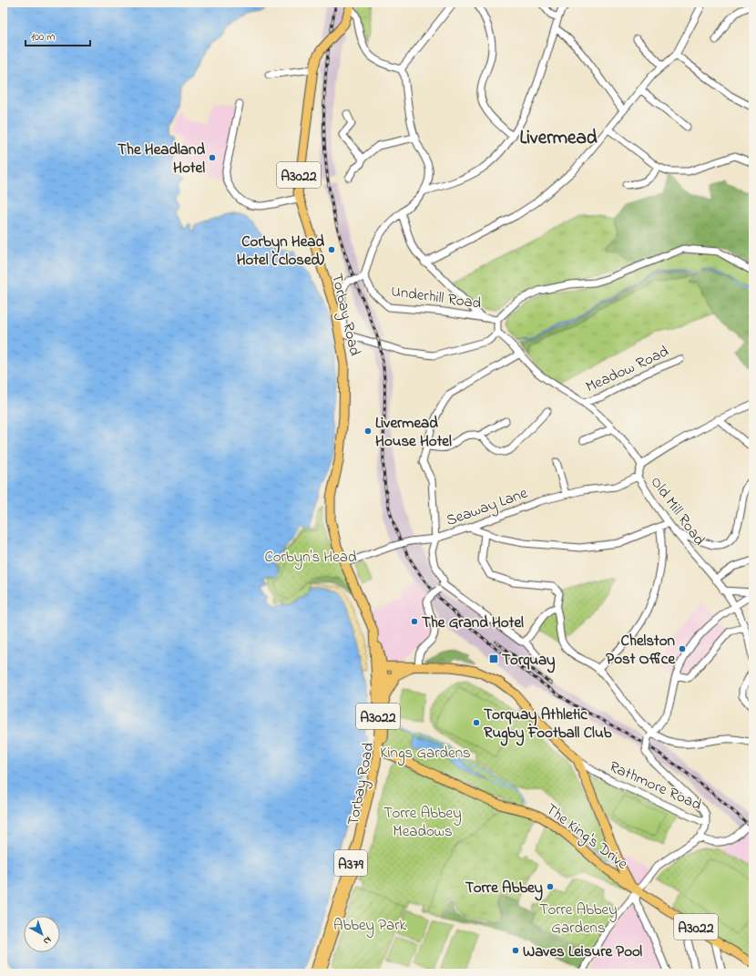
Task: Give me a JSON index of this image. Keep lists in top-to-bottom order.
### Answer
{
  "streets": {
    "main road": [
      "A3022",
      "Torbay Road",
      "Rathmore Road",
      "The King's Drive",
      "A379"
    ],
    "street": [
      "Underhill Road",
      "Meadow Road",
      "Seaway Lane",
      "Old Mill Road"
    ]
  },
  "crossings": [
    ["A3022", "Torbay Road"],
    ["A3022", "Rathmore Road"],
    ["A3022", "The King's Drive"],
    ["Torbay Road", "Seaway Lane"],
    ["Torbay Road", "Rathmore Road"],
    ["Torbay Road", "The King's Drive"],
    ["Meadow Road", "Old Mill Road"],
    ["Seaway Lane", "Old Mill Road"]
  ],
  "districts": ["Livermead"],
  "parks": [
    "Corbyn's Head",
    "Kings Gardens",
    "Torre Abbey Meadows",
    "Torre Abbey Gardens",
    "Abbey Park"
  ],
  "places": {
    "other": [
      "The Headland Hotel",
      "Corbyn Head Hotel (closed)",
      "Livermead House Hotel",
      "The Grand Hotel",
      "Chelston Post Office",
      "Torquay Athletic Rugby Football Club",
      "Torre Abbey",
      "Waves Leisure Pool"
    ],
    "transit": ["Torquay"]
  },
  "scale_bar": "100 m",
  "north": "bottom right"
}
